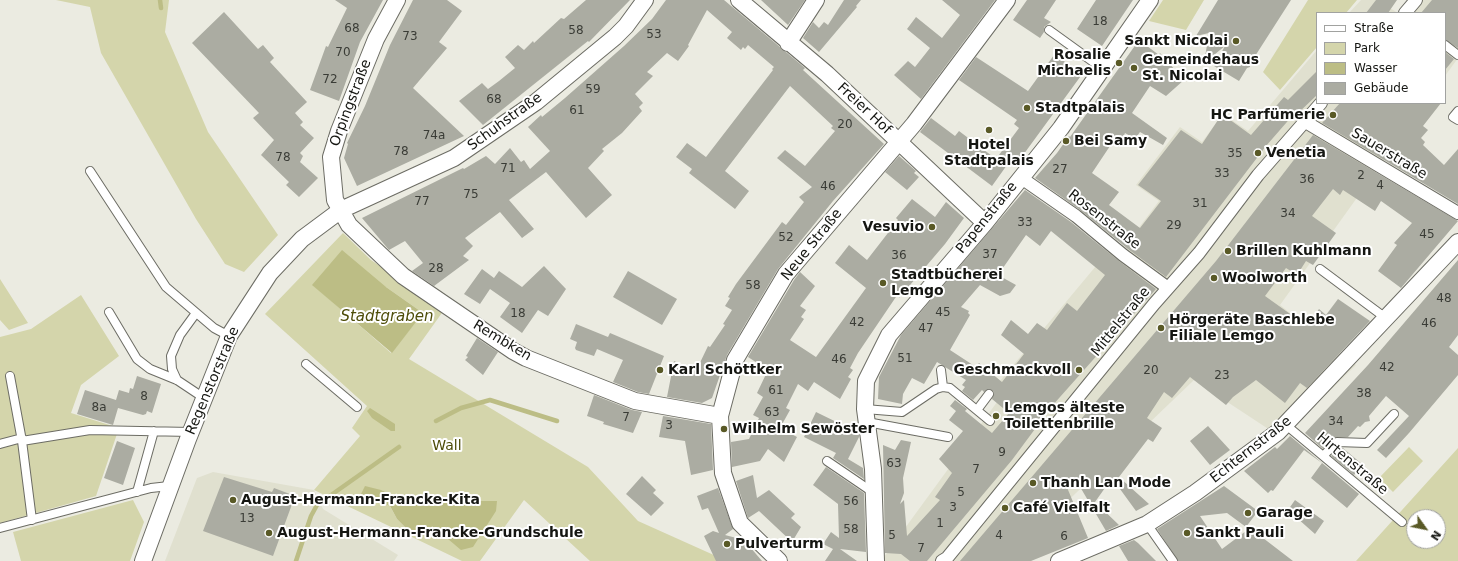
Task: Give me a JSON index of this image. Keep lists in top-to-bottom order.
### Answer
{
  "streets": {
    "street": [
      "Orpingstraße",
      "Freier Hof",
      "Schuhstraße",
      "Sauerstraße",
      "Papenstraße",
      "Rosenstraße",
      "Neue Straße",
      "Mittelstraße",
      "Rembken",
      "Regenstorstraße",
      "Echternstraße"
    ],
    "lane": ["Hirtenstraße"]
  },
  "crossings": [
    ["Orpingstraße", "Schuhstraße"],
    ["Orpingstraße", "Rembken"],
    ["Orpingstraße", "Regenstorstraße"],
    ["Freier Hof", "Papenstraße"],
    ["Freier Hof", "Neue Straße"],
    ["Schuhstraße", "Rembken"],
    ["Schuhstraße", "Regenstorstraße"],
    ["Sauerstraße", "Mittelstraße"],
    ["Papenstraße", "Rosenstraße"],
    ["Rosenstraße", "Mittelstraße"],
    ["Neue Straße", "Rembken"],
    ["Rembken", "Regenstorstraße"],
    ["Echternstraße", "Hirtenstraße"]
  ],
  "water": ["Stadtgraben"],
  "parks": ["Wall"],
  "places": [
    "Sankt Nicolai",
    "Rosalie Michaelis",
    "Gemeindehaus St. Nicolai",
    "Stadtpalais",
    "HC Parfümerie",
    "Hotel Stadtpalais",
    "Bei Samy",
    "Venetia",
    "Vesuvio",
    "Brillen Kuhlmann",
    "Woolworth",
    "Stadtbücherei Lemgo",
    "Hörgeräte Baschlebe Filiale Lemgo",
    "Karl Schöttker",
    "Geschmackvoll",
    "Lemgos älteste Toilettenbrille",
    "Wilhelm Sewöster",
    "Thanh Lan Mode",
    "August-Hermann-Francke-Kita",
    "Café Vielfalt",
    "Garage",
    "August-Hermann-Francke-Grundschule",
    "Sankt Pauli",
    "Pulverturm"
  ],
  "house_numbers": [
    "18",
    "68",
    "58",
    "53",
    "73",
    "70",
    "72",
    "59",
    "68",
    "61",
    "20",
    "74a",
    "78",
    "35",
    "78",
    "71",
    "27",
    "33",
    "2",
    "36",
    "4",
    "46",
    "75",
    "77",
    "31",
    "34",
    "33",
    "29",
    "45",
    "52",
    "37",
    "36",
    "28",
    "58",
    "48",
    "45",
    "18",
    "42",
    "46",
    "47",
    "51",
    "46",
    "42",
    "20",
    "23",
    "61",
    "38",
    "8",
    "8a",
    "63",
    "7",
    "34",
    "3",
    "9",
    "63",
    "7",
    "5",
    "56",
    "3",
    "13",
    "1",
    "58",
    "5",
    "4",
    "6",
    "7"
  ],
  "legend": [
    "Straße",
    "Park",
    "Wasser",
    "Gebäude"
  ],
  "north": "bottom right"
}
